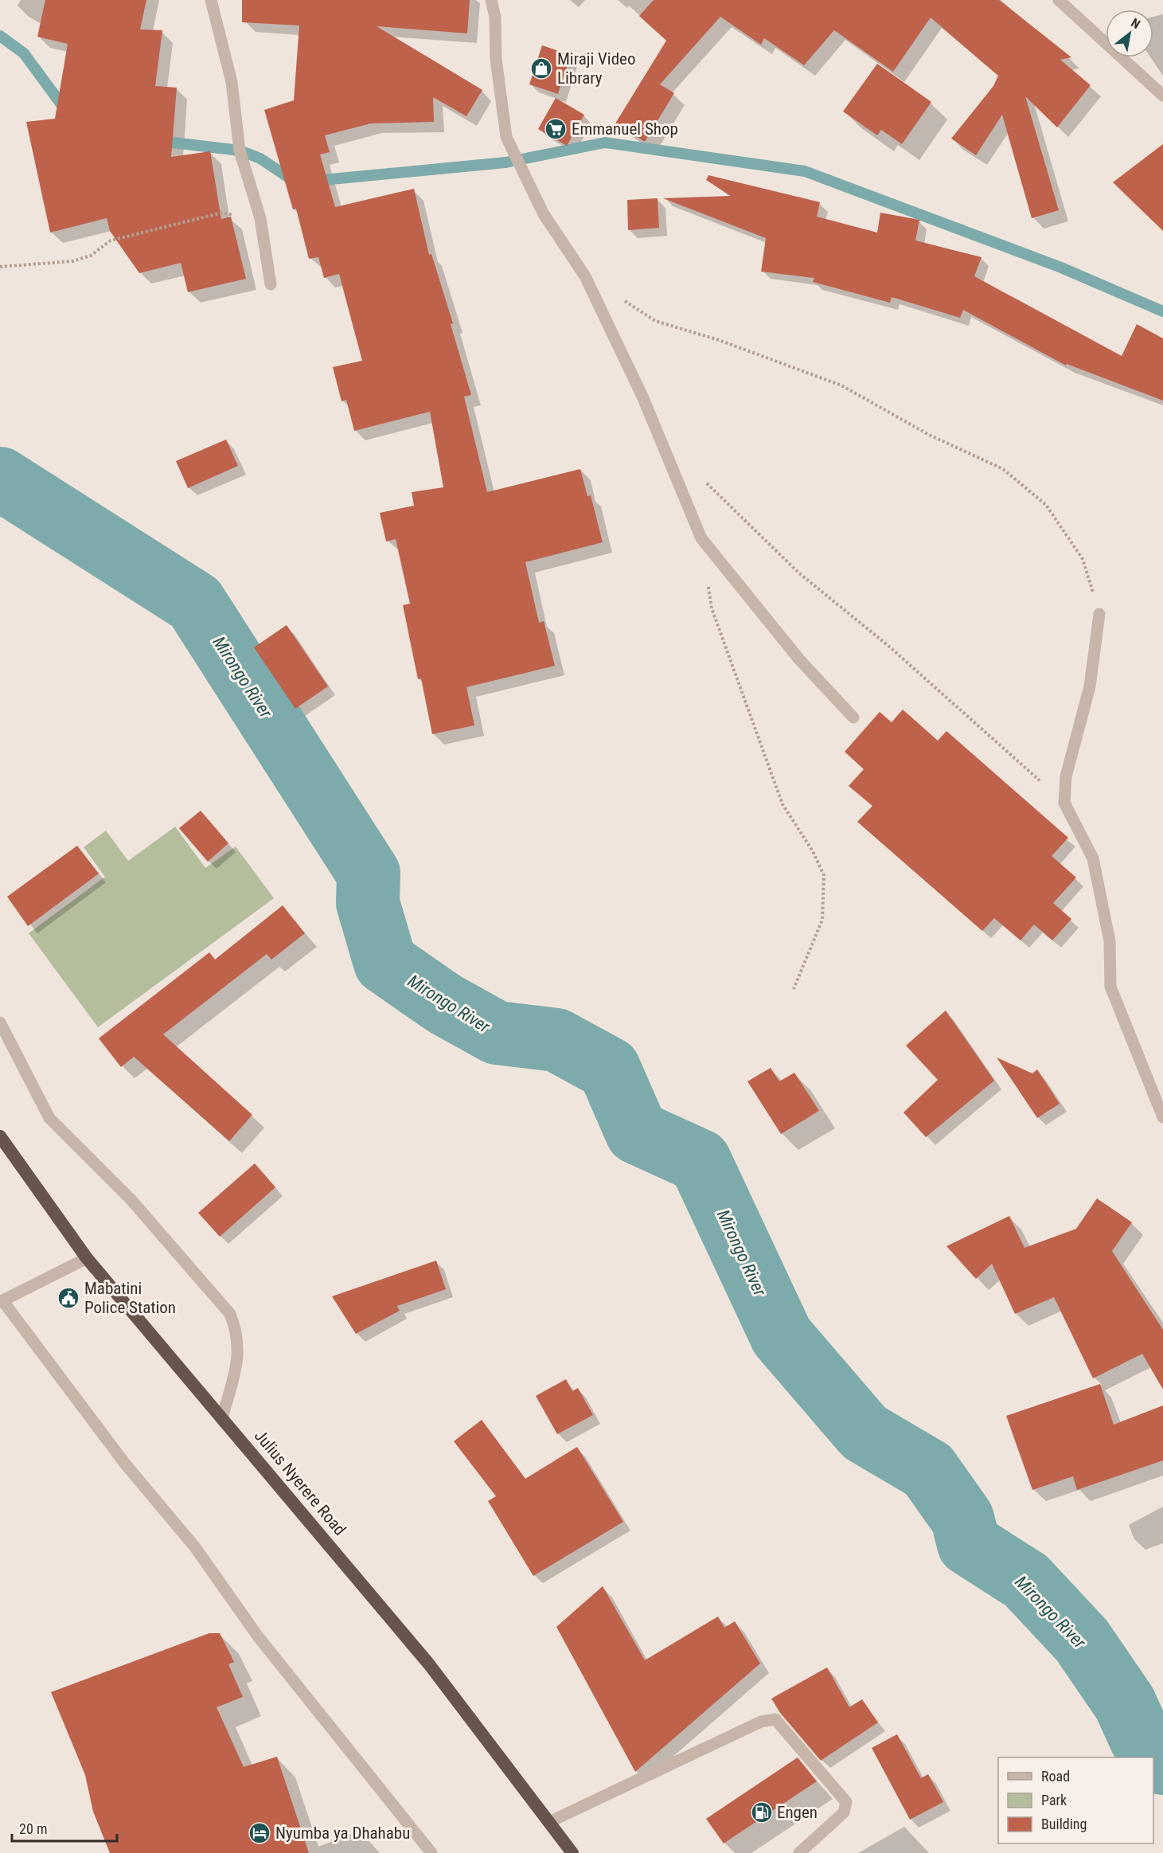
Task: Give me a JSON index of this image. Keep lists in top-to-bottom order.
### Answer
{
  "streets": {
    "highway": ["Julius Nyerere Road"]
  },
  "water": ["Mirongo River"],
  "places": {
    "shop": ["Miraji Video Library"],
    "supermarket": ["Emmanuel Shop"],
    "public building": ["Mabatini Police Station"],
    "fuel station": ["Engen"],
    "hotel": ["Nyumba ya Dhahabu"]
  },
  "legend": ["Road", "Park", "Building"],
  "scale_bar": "20 m",
  "north": "top right"
}
